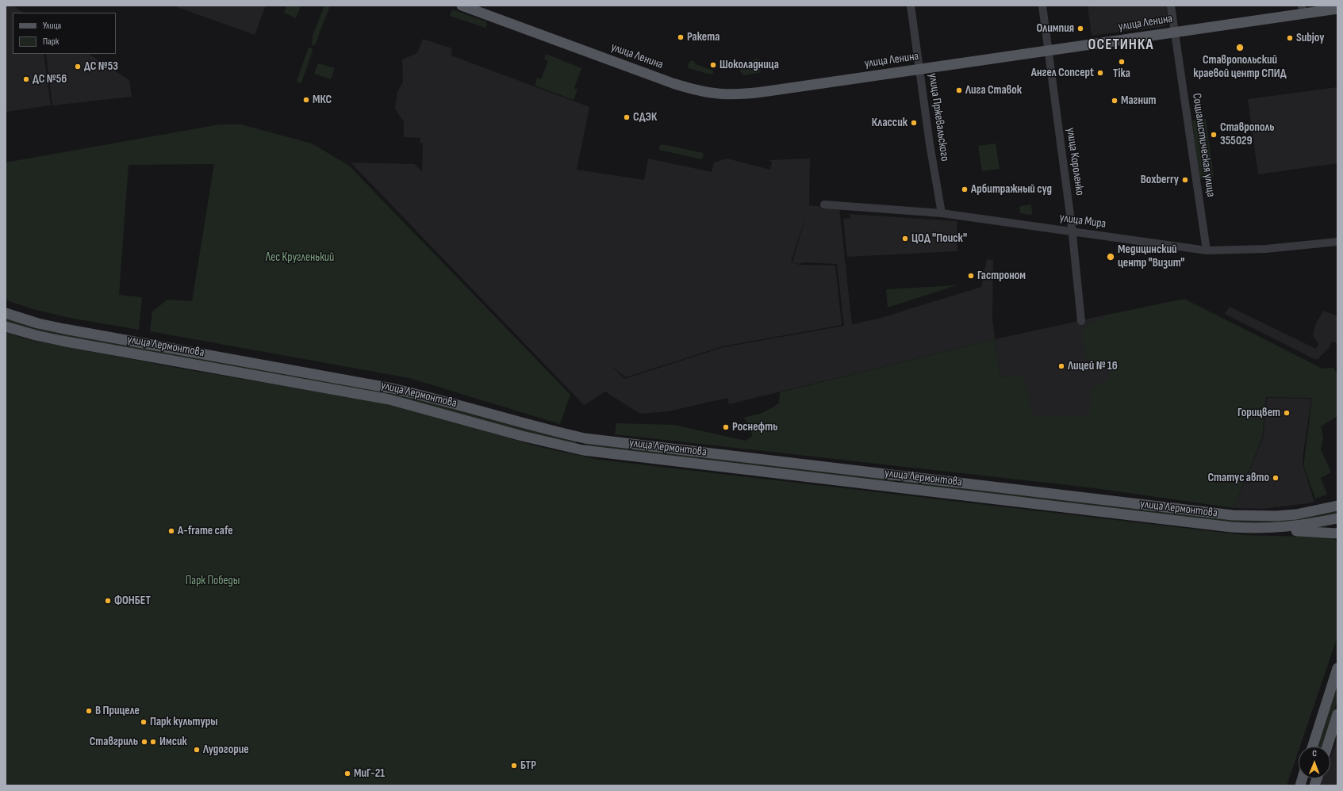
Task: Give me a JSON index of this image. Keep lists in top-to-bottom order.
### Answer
{
  "streets": {
    "main road": ["улица Ленина", "улица Лермонтова"],
    "street": [
      "улица Пржевальского",
      "Социалистическая улица",
      "улица Короленко",
      "улица Мира"
    ]
  },
  "crossings": [
    ["улица Ленина", "улица Пржевальского"],
    ["улица Ленина", "Социалистическая улица"],
    ["улица Ленина", "улица Короленко"],
    ["улица Пржевальского", "улица Мира"],
    ["Социалистическая улица", "улица Мира"],
    ["улица Короленко", "улица Мира"]
  ],
  "districts": ["ОСЕТИНКА"],
  "parks": ["Лес Кругленький", "Парк Победы"],
  "places": [
    "Олимпия",
    "Ракета",
    "Subjoy",
    "Ставропольский краевой центр СПИД",
    "Tika",
    "Шоколадница",
    "ДС №53",
    "Ангел Concept",
    "ДС №56",
    "Лига Ставок",
    "МКС",
    "Магнит",
    "СДЭК",
    "Классик",
    "Ставрополь 355029",
    "Boxberry",
    "Арбитражный суд",
    "ЦОД \"Поиск\"",
    "Медицинский центр \"Визит\"",
    "Гастроном",
    "Лицей № 16",
    "Горицвет",
    "Роснефть",
    "Статус авто",
    "A-frame cafe",
    "ФОНБЕТ",
    "В Прицеле",
    "Парк культуры",
    "Ставгриль",
    "Имсик",
    "Лудогорие",
    "БТР",
    "МиГ-21"
  ],
  "legend": ["Улица", "Парк"],
  "north": "top"
}
